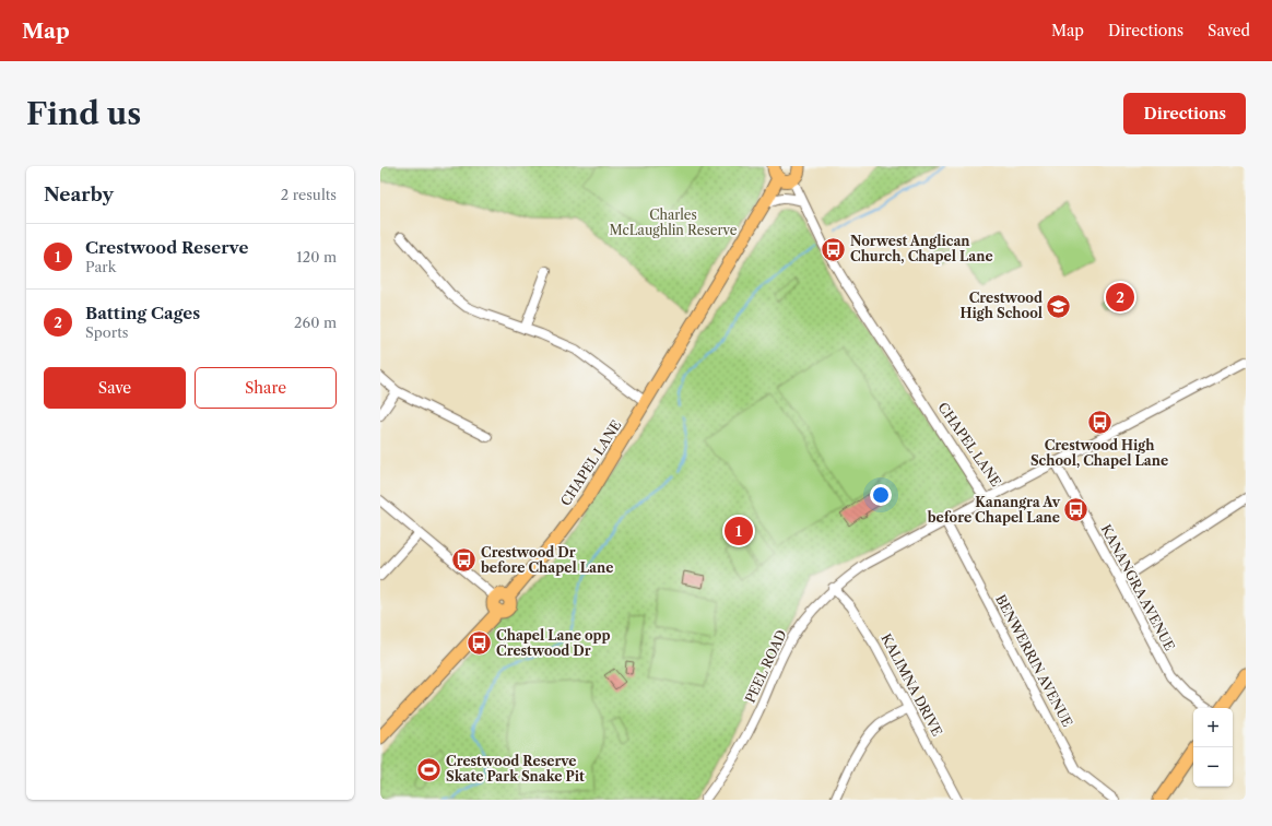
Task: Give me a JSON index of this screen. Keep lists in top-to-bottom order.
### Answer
{
  "streets": {
    "main road": ["CHAPEL LANE"],
    "street": [
      "KANANGRA AVENUE",
      "BENWERRIN AVENUE",
      "PEEL ROAD",
      "KALIMNA DRIVE"
    ]
  },
  "crossings": [
    ["CHAPEL LANE", "KANANGRA AVENUE"],
    ["CHAPEL LANE", "PEEL ROAD"],
    ["BENWERRIN AVENUE", "PEEL ROAD"],
    ["PEEL ROAD", "KALIMNA DRIVE"]
  ],
  "parks": ["Charles McLaughlin Reserve"],
  "places": {
    "bus stop": [
      "Norwest Anglican Church, Chapel Lane",
      "Crestwood High School, Chapel Lane",
      "Kanangra Av before Chapel Lane",
      "Crestwood Dr before Chapel Lane",
      "Chapel Lane opp Crestwood Dr"
    ],
    "school or university": ["Crestwood High School"],
    "sports": ["Crestwood Reserve Skate Park Snake Pit"]
  },
  "page": {
    "header": "Map",
    "nav": ["Map", "Directions", "Saved"],
    "buttons": [
      "Directions",
      ["Save", "Share"]
    ],
    "title": "Find us",
    "heading": ["Nearby", "2 results"],
    "list": [
      {
        "mark": "1",
        "name": "Crestwood Reserve",
        "note": "Park",
        "value": "120 m"
      },
      {
        "mark": "2",
        "name": "Batting Cages",
        "note": "Sports",
        "value": "260 m"
      }
    ],
    "pins": ["2", "1"],
    "map_buttons": ["+", "−"]
  }
}
